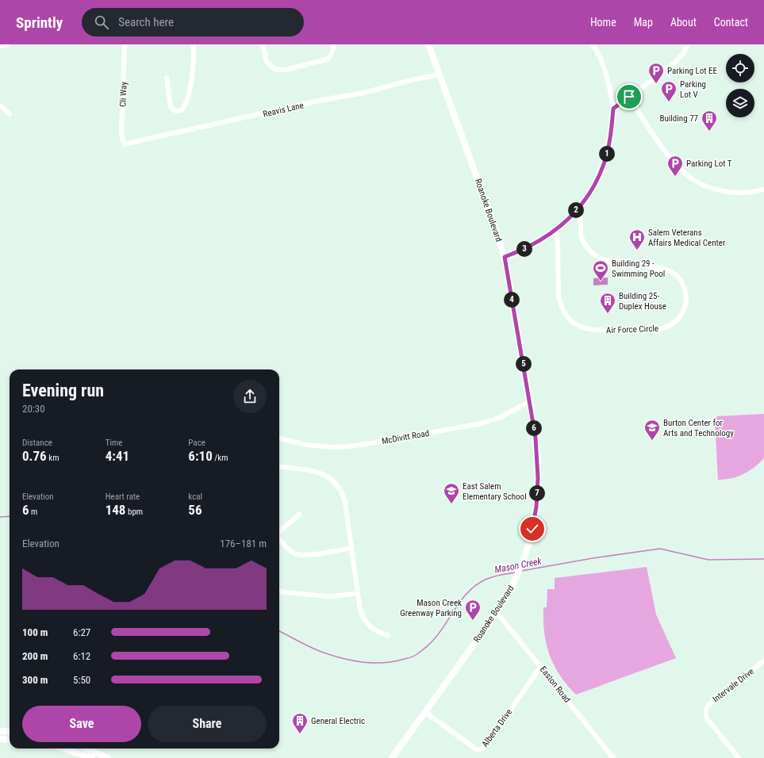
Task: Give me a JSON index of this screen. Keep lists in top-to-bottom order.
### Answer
{
  "streets": {
    "main road": ["Roanoke Boulevard"],
    "street": [
      "Cli Way",
      "Reavis Lane",
      "Air Force Circle",
      "McDivitt Road",
      "Easton Road",
      "Intervale Drive",
      "Alberta Drive"
    ]
  },
  "crossings": [
    ["Cli Way", "Reavis Lane"],
    ["Reavis Lane", "Roanoke Boulevard"],
    ["Roanoke Boulevard", "McDivitt Road"],
    ["Roanoke Boulevard", "Easton Road"],
    ["Roanoke Boulevard", "Alberta Drive"],
    ["Easton Road", "Alberta Drive"]
  ],
  "water": ["Mason Creek"],
  "places": {
    "parking": [
      "Parking Lot EE",
      "Parking Lot V",
      "Parking Lot T",
      "Mason Creek Greenway Parking"
    ],
    "building": ["Building 77", "Building 25- Duplex House", "General Electric"],
    "hospital": ["Salem Veterans Affairs Medical Center"],
    "sports": ["Building 29 - Swimming Pool"],
    "school or university": ["Burton Center for Arts and Technology", "East Salem Elementary School"]
  },
  "page": {
    "header": "Sprintly",
    "search": "Search here",
    "nav": [
      "Home",
      "Map",
      "About",
      "Contact"
    ],
    "pins": [
      "1",
      "2",
      "3",
      "4",
      "5",
      "6",
      "7"
    ],
    "heading": ["Evening run", "20:30"],
    "stats": [
      ["Distance", "0.76 km"],
      ["Time", "4:41"],
      ["Pace", "6:10 /km"],
      ["Elevation", "6 m"],
      ["Heart rate", "148 bpm"],
      ["kcal", "56"]
    ],
    "chart": ["Elevation", "176–181 m"],
    "list": [
      {
        "name": "100 m",
        "note": "6:27"
      },
      {
        "name": "200 m",
        "note": "6:12"
      },
      {
        "name": "300 m",
        "note": "5:50"
      }
    ],
    "buttons": ["Save", "Share"]
  }
}
